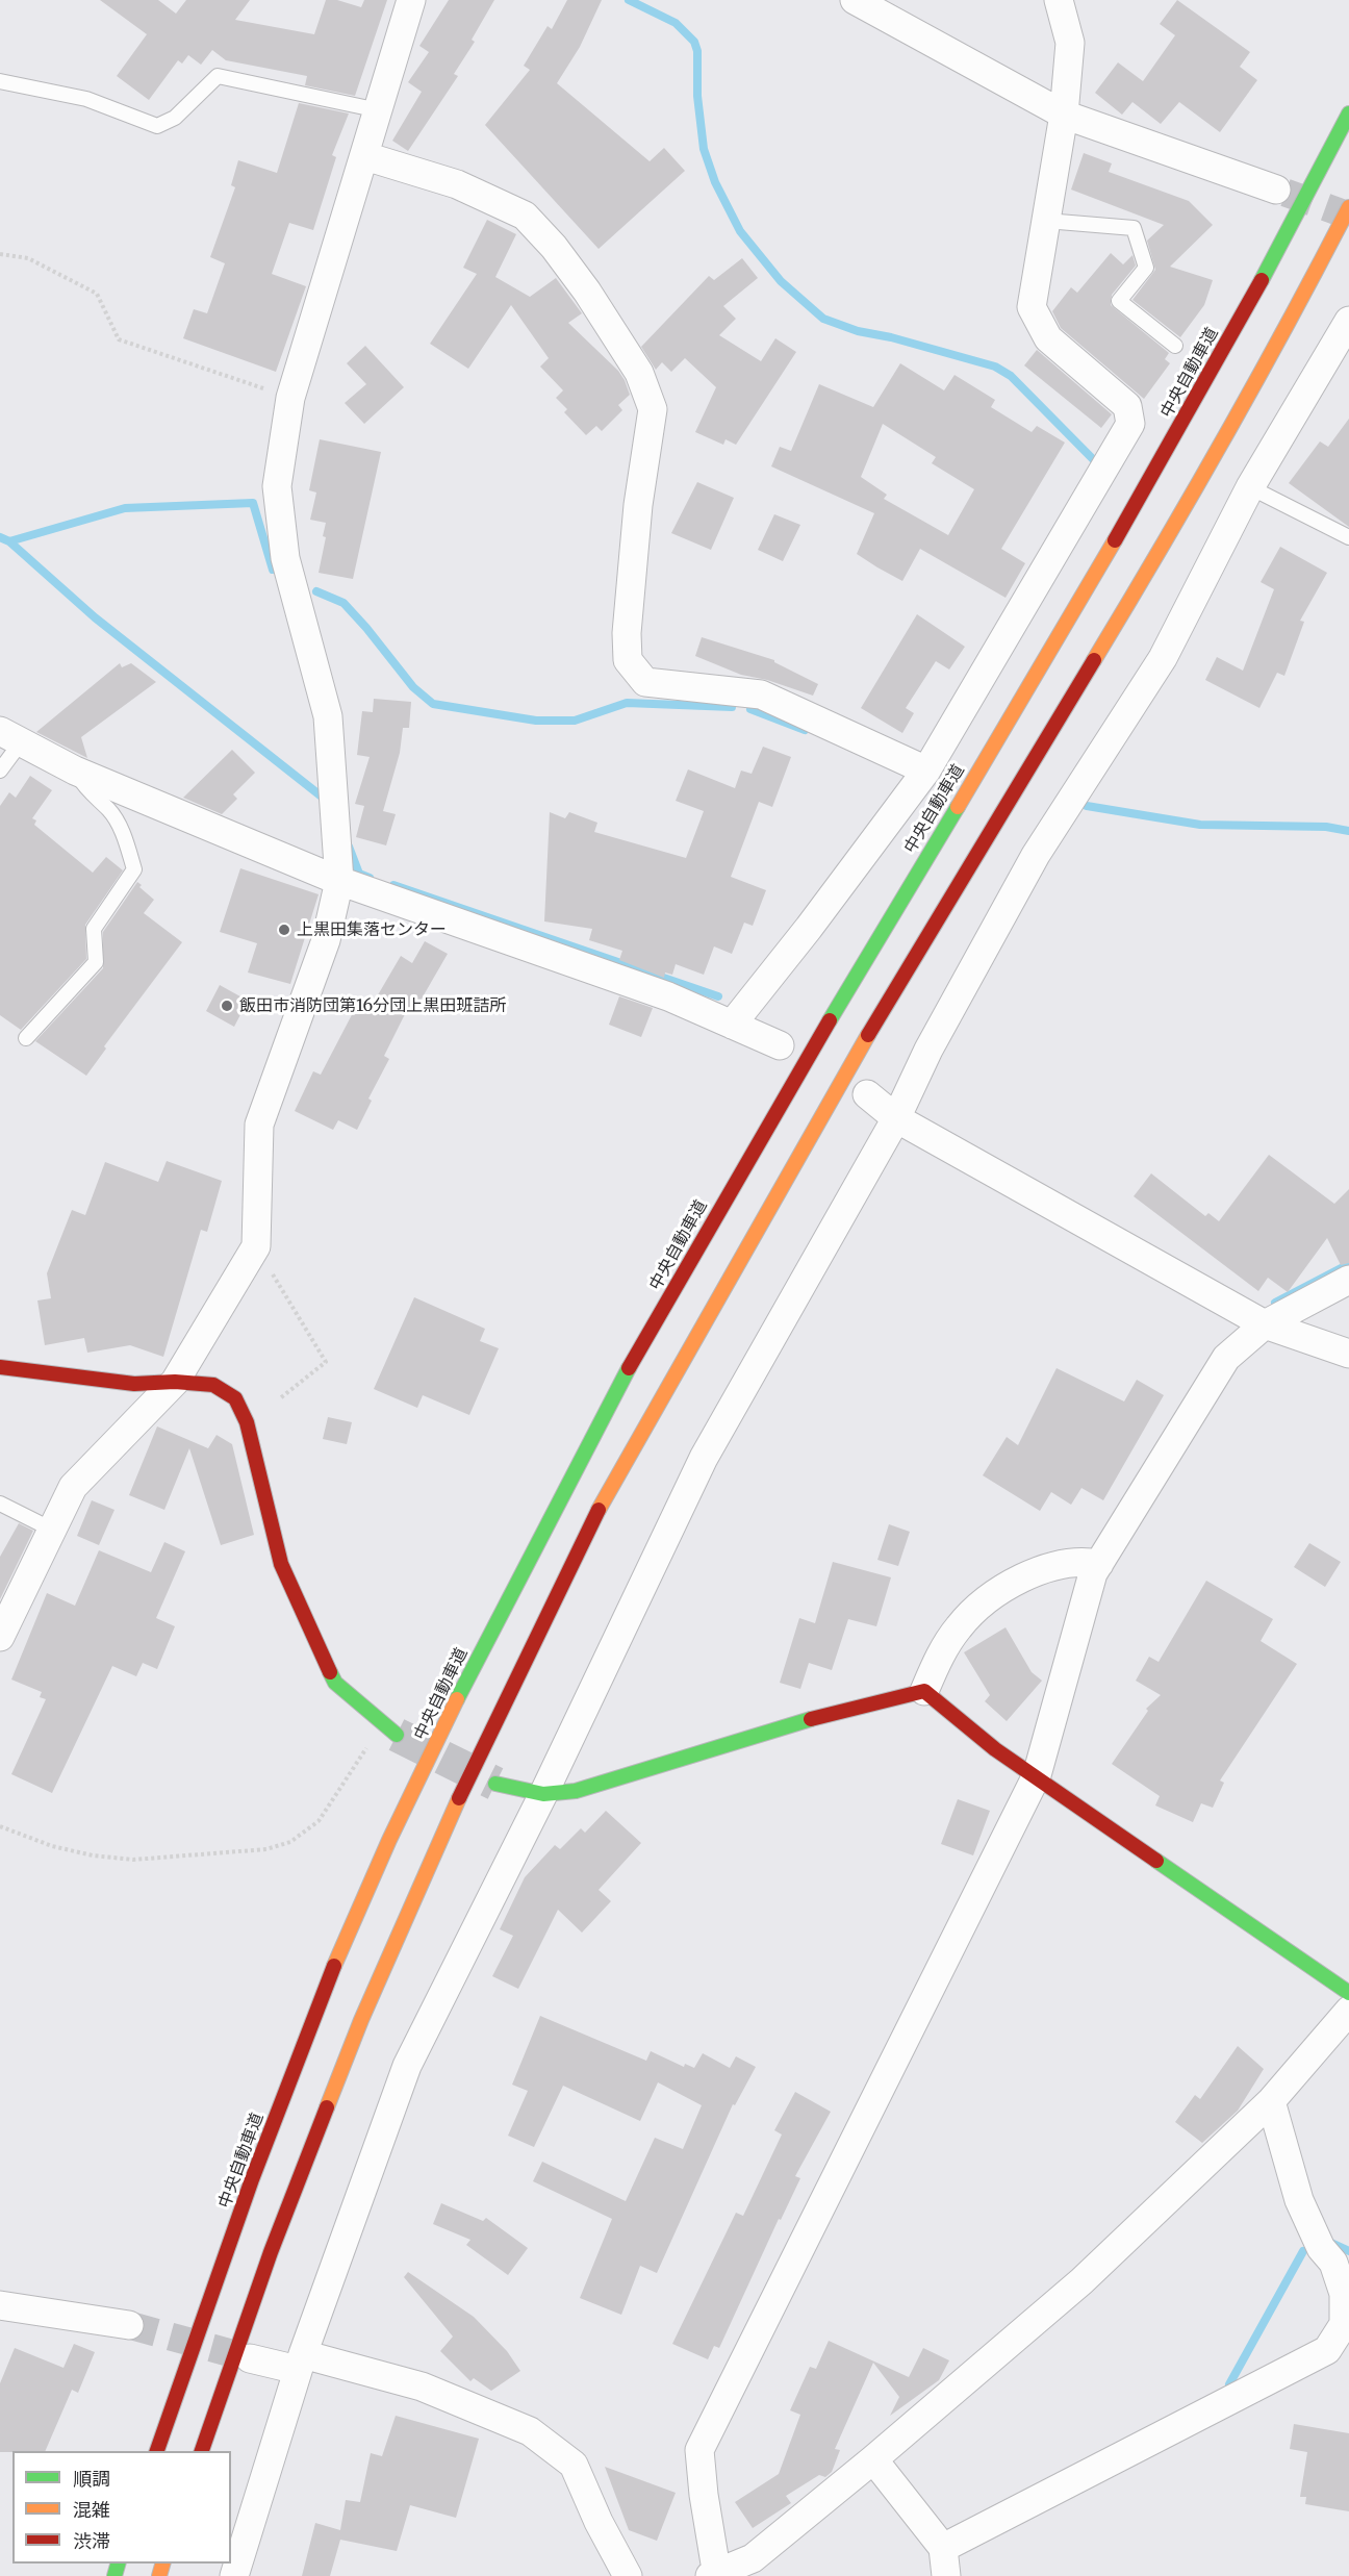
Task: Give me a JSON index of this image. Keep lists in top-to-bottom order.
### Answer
{
  "streets": {
    "main road": ["中央自動車道"]
  },
  "places": ["上黒田集落センター", "飯田市消防団第16分団上黒田班詰所"],
  "legend": ["順調", "混雑", "渋滞"]
}
